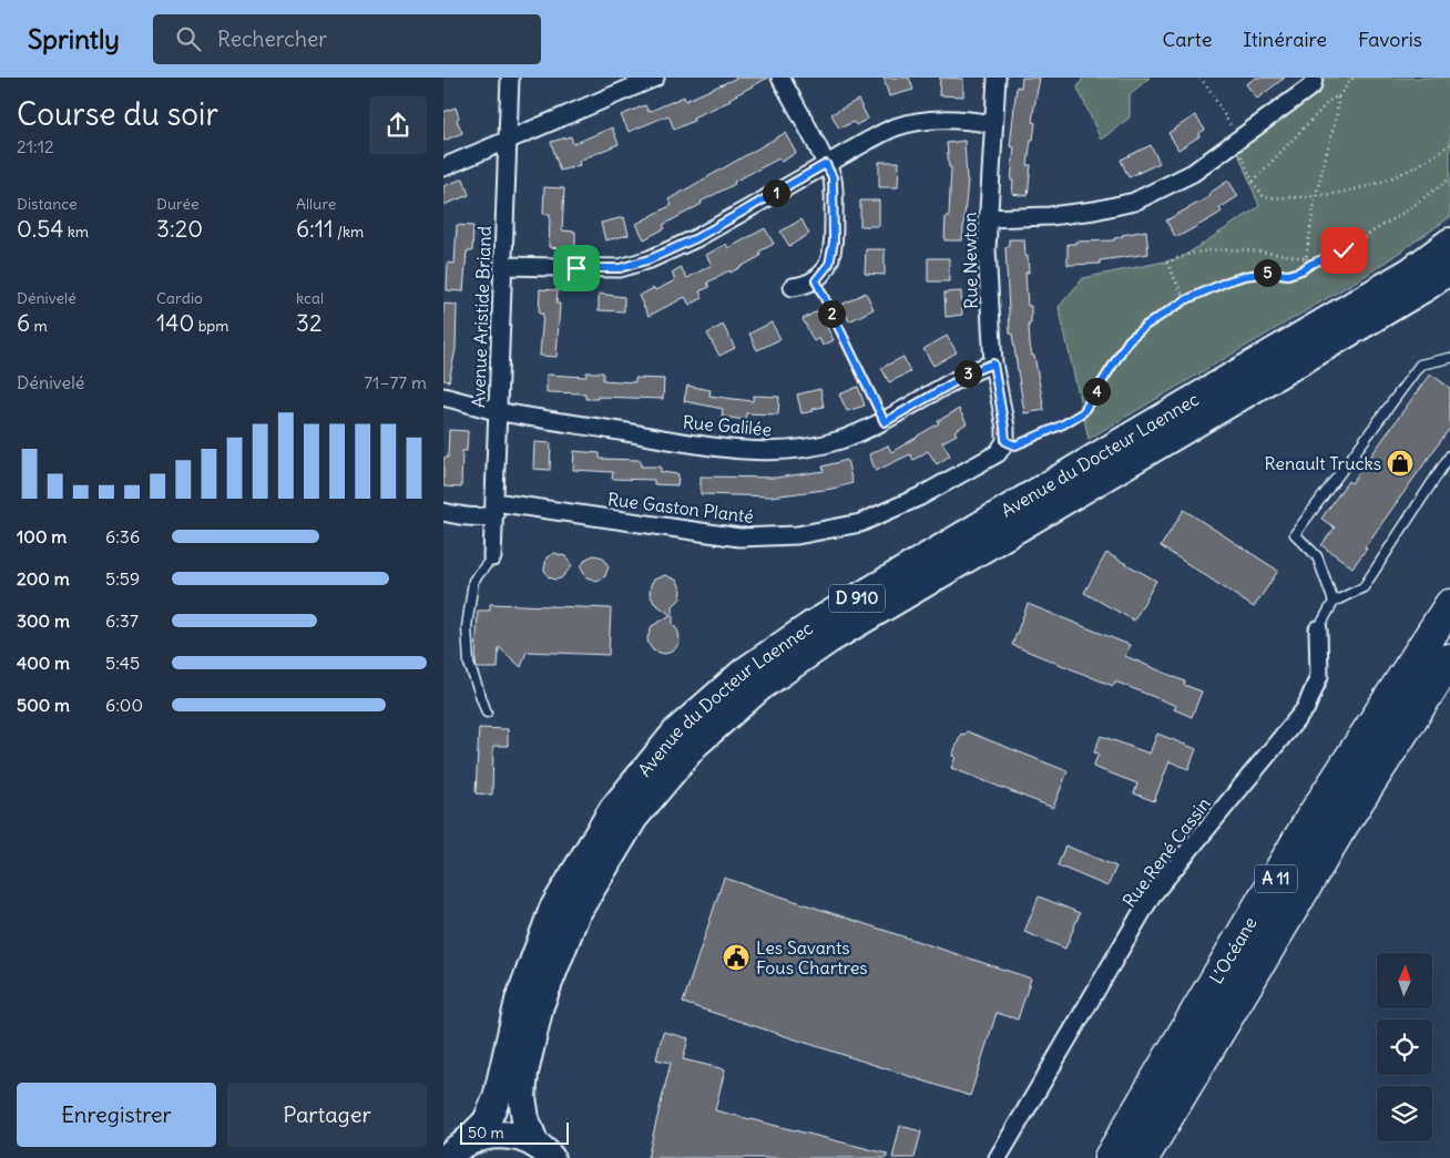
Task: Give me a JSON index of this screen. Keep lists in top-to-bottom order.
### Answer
{
  "streets": {
    "highway": ["A 11", "L’Océane"],
    "main road": ["Avenue du Docteur Laennec", "D 910"],
    "street": [
      "Rue Newton",
      "Avenue Aristide Briand",
      "Rue Galilée",
      "Rue Gaston Planté",
      "Rue René Cassin"
    ]
  },
  "crossings": [
    ["Rue Newton", "Rue Galilée"],
    ["Rue Newton", "Rue Gaston Planté"],
    ["Avenue Aristide Briand", "Rue Galilée"],
    ["Avenue Aristide Briand", "Rue Gaston Planté"]
  ],
  "places": {
    "shop": ["Renault Trucks"],
    "public building": ["Les Savants Fous Chartres"]
  },
  "scale_bar": "50 m",
  "north": "top",
  "page": {
    "header": "Sprintly",
    "search": "Rechercher",
    "nav": ["Carte", "Itinéraire", "Favoris"],
    "heading": ["Course du soir", "21:12"],
    "stats": [
      ["Distance", "0.54 km"],
      ["Durée", "3:20"],
      ["Allure", "6:11 /km"],
      ["Dénivelé", "6 m"],
      ["Cardio", "140 bpm"],
      ["kcal", "32"]
    ],
    "pins": [
      "1",
      "5",
      "2",
      "3",
      "4"
    ],
    "chart": ["Dénivelé", "71–77 m"],
    "list": [
      {
        "name": "100 m",
        "note": "6:36"
      },
      {
        "name": "200 m",
        "note": "5:59"
      },
      {
        "name": "300 m",
        "note": "6:37"
      },
      {
        "name": "400 m",
        "note": "5:45"
      },
      {
        "name": "500 m",
        "note": "6:00"
      }
    ],
    "buttons": ["Enregistrer", "Partager"],
    "scale": "50 m"
  }
}
